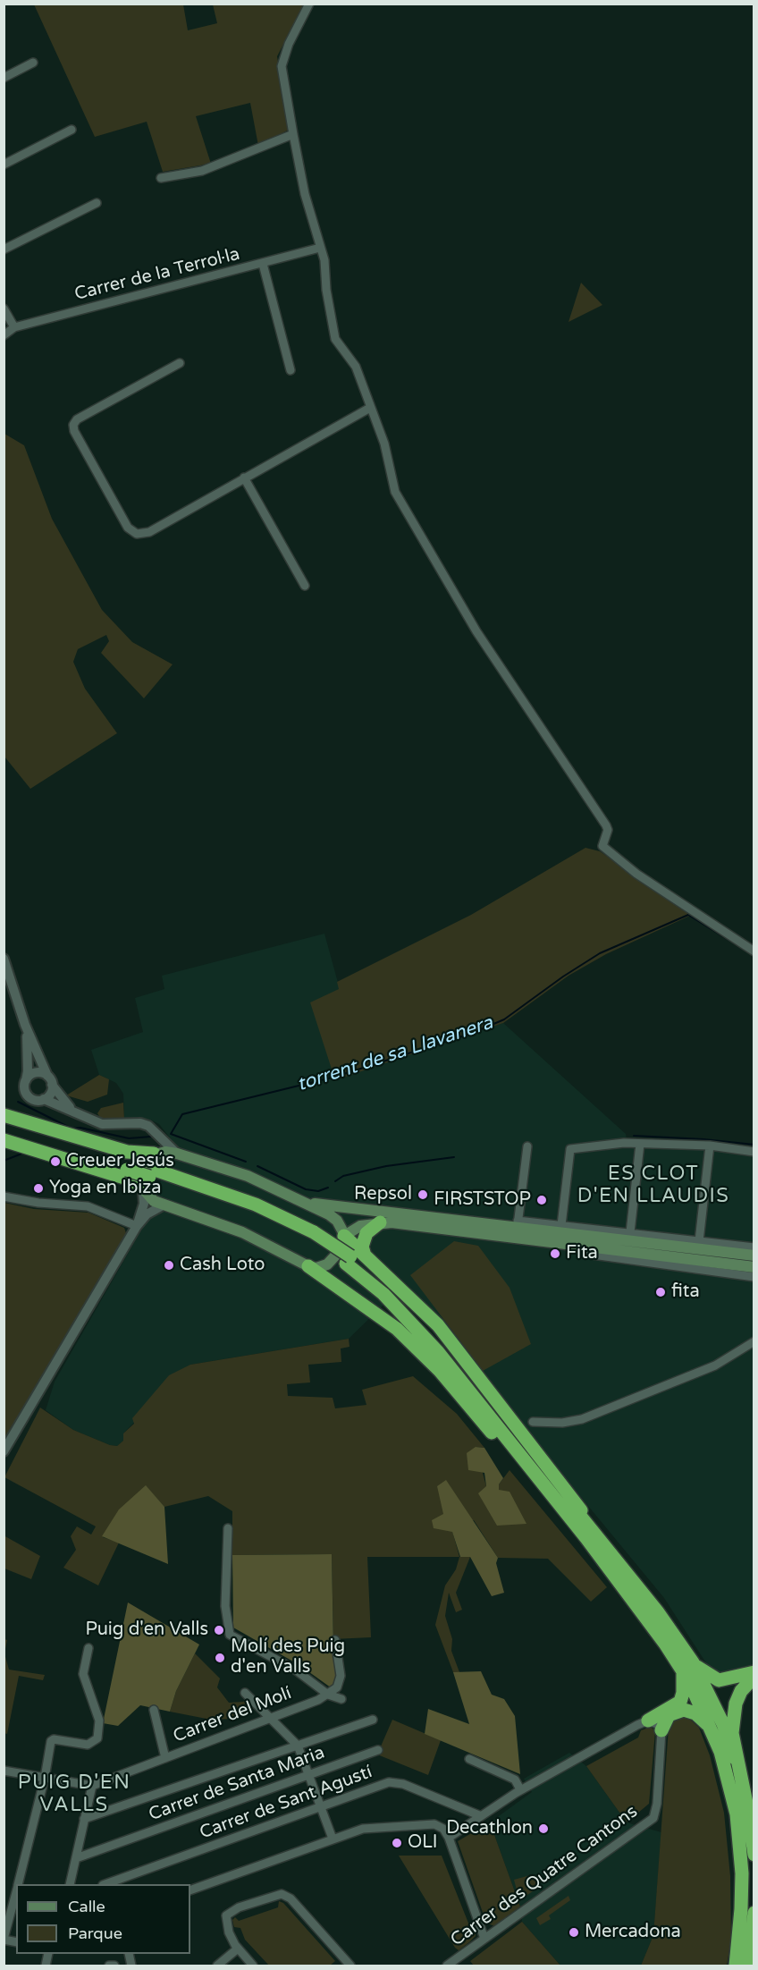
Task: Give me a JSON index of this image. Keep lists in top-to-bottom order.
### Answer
{
  "streets": {
    "street": [
      "Carrer de la Terrol·la",
      "Carrer del Molí",
      "Carrer de Santa Maria",
      "Carrer de Sant Agustí",
      "Carrer des Quatre Cantons"
    ]
  },
  "districts": ["ES CLOT D'EN LLAUDIS", "PUIG D'EN VALLS"],
  "water": ["torrent de sa Llavanera"],
  "places": [
    "Creuer Jesús",
    "Yoga en Ibiza",
    "Repsol",
    "FIRSTSTOP",
    "Fita",
    "Cash Loto",
    "fita",
    "Puig d'en Valls",
    "Molí des Puig d'en Valls",
    "Decathlon",
    "OLI",
    "Mercadona"
  ],
  "legend": ["Calle", "Parque"]
}
